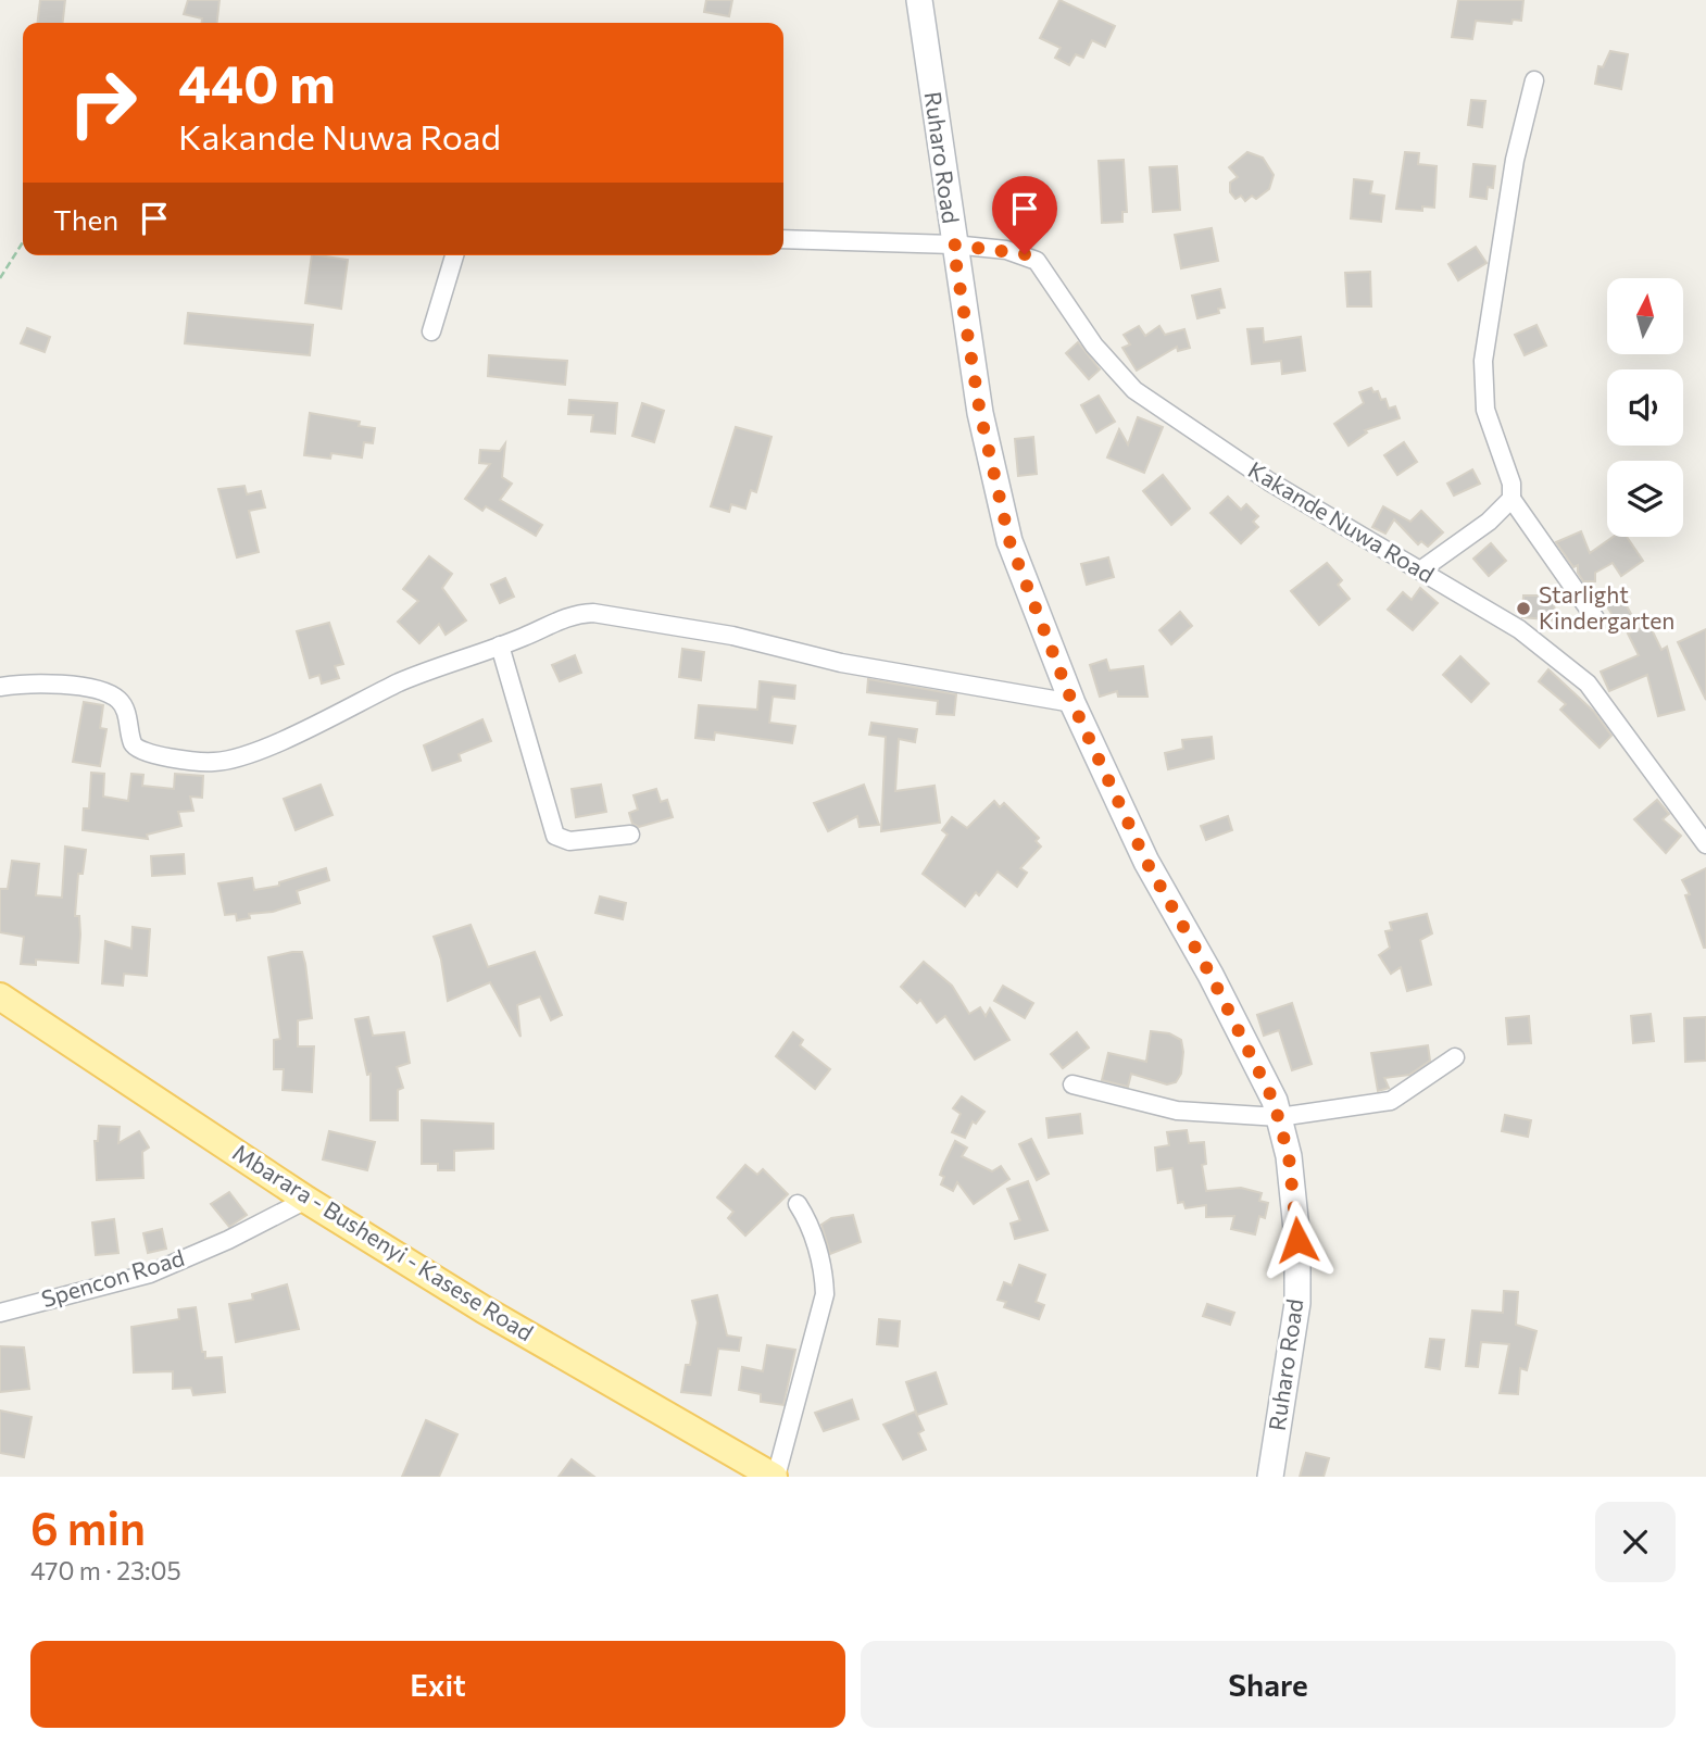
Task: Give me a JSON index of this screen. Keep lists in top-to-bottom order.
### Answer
{
  "streets": {
    "main road": ["Mbarara - Bushenyi - Kasese Road"],
    "street": ["Ruharo Road", "Kakande Nuwa Road", "Spencon Road"]
  },
  "crossings": [
    ["Ruharo Road", "Kakande Nuwa Road"],
    ["Mbarara - Bushenyi - Kasese Road", "Spencon Road"]
  ],
  "places": ["Starlight Kindergarten"],
  "north": "top",
  "page": {
    "turn": ["440 m", "Kakande Nuwa Road"],
    "then": "Then",
    "heading": ["6 min", "470 m · 23:05"],
    "buttons": ["Exit", "Share"]
  }
}
